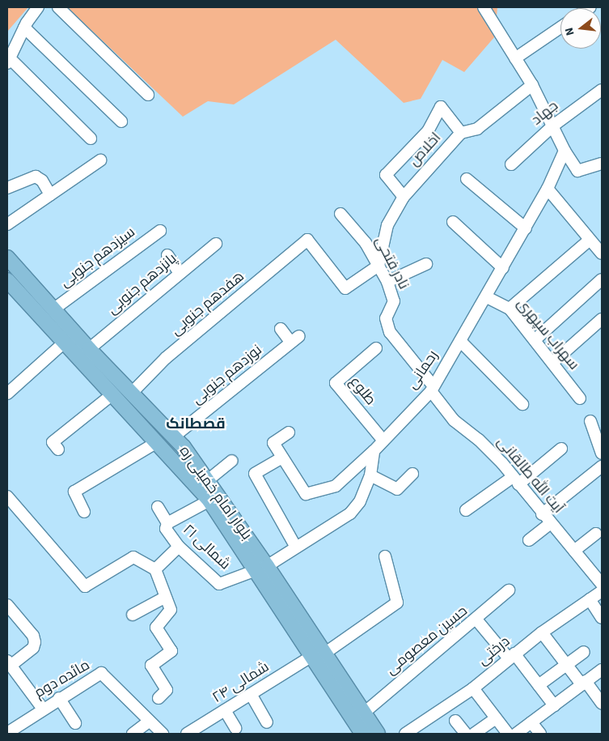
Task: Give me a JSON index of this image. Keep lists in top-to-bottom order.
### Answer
{
  "streets": {
    "main road": ["بلوار امام خمینی ره"],
    "street": [
      "جهاد",
      "اخلاص",
      "سیزدهم جنوبی",
      "نادر فتحی",
      "پانزدهم جنوبی",
      "هفدهم جنوبی",
      "سهراب سپهری",
      "رحمانی",
      "نوزدهم جنوبی",
      "طلوع",
      "آیت الله طالقانی",
      "۲۱ شمالی",
      "حسین معصومی",
      "درختی",
      "مائده دوم",
      "۲۴ شمالی"
    ]
  },
  "crossings": [
    ["اخلاص", "نادر فتحی"],
    ["اخلاص", "هفدهم جنوبی"],
    ["سیزدهم جنوبی", "بلوار امام خمینی ره"],
    ["نادر فتحی", "هفدهم جنوبی"],
    ["نادر فتحی", "رحمانی"],
    ["نادر فتحی", "آیت الله طالقانی"],
    ["پانزدهم جنوبی", "بلوار امام خمینی ره"],
    ["هفدهم جنوبی", "بلوار امام خمینی ره"],
    ["سهراب سپهری", "رحمانی"],
    ["رحمانی", "طلوع"],
    ["رحمانی", "آیت الله طالقانی"],
    ["نوزدهم جنوبی", "بلوار امام خمینی ره"],
    ["بلوار امام خمینی ره", "۲۱ شمالی"],
    ["بلوار امام خمینی ره", "حسین معصومی"],
    ["بلوار امام خمینی ره", "۲۴ شمالی"]
  ],
  "districts": ["قصطانک"],
  "north": "left"
}
